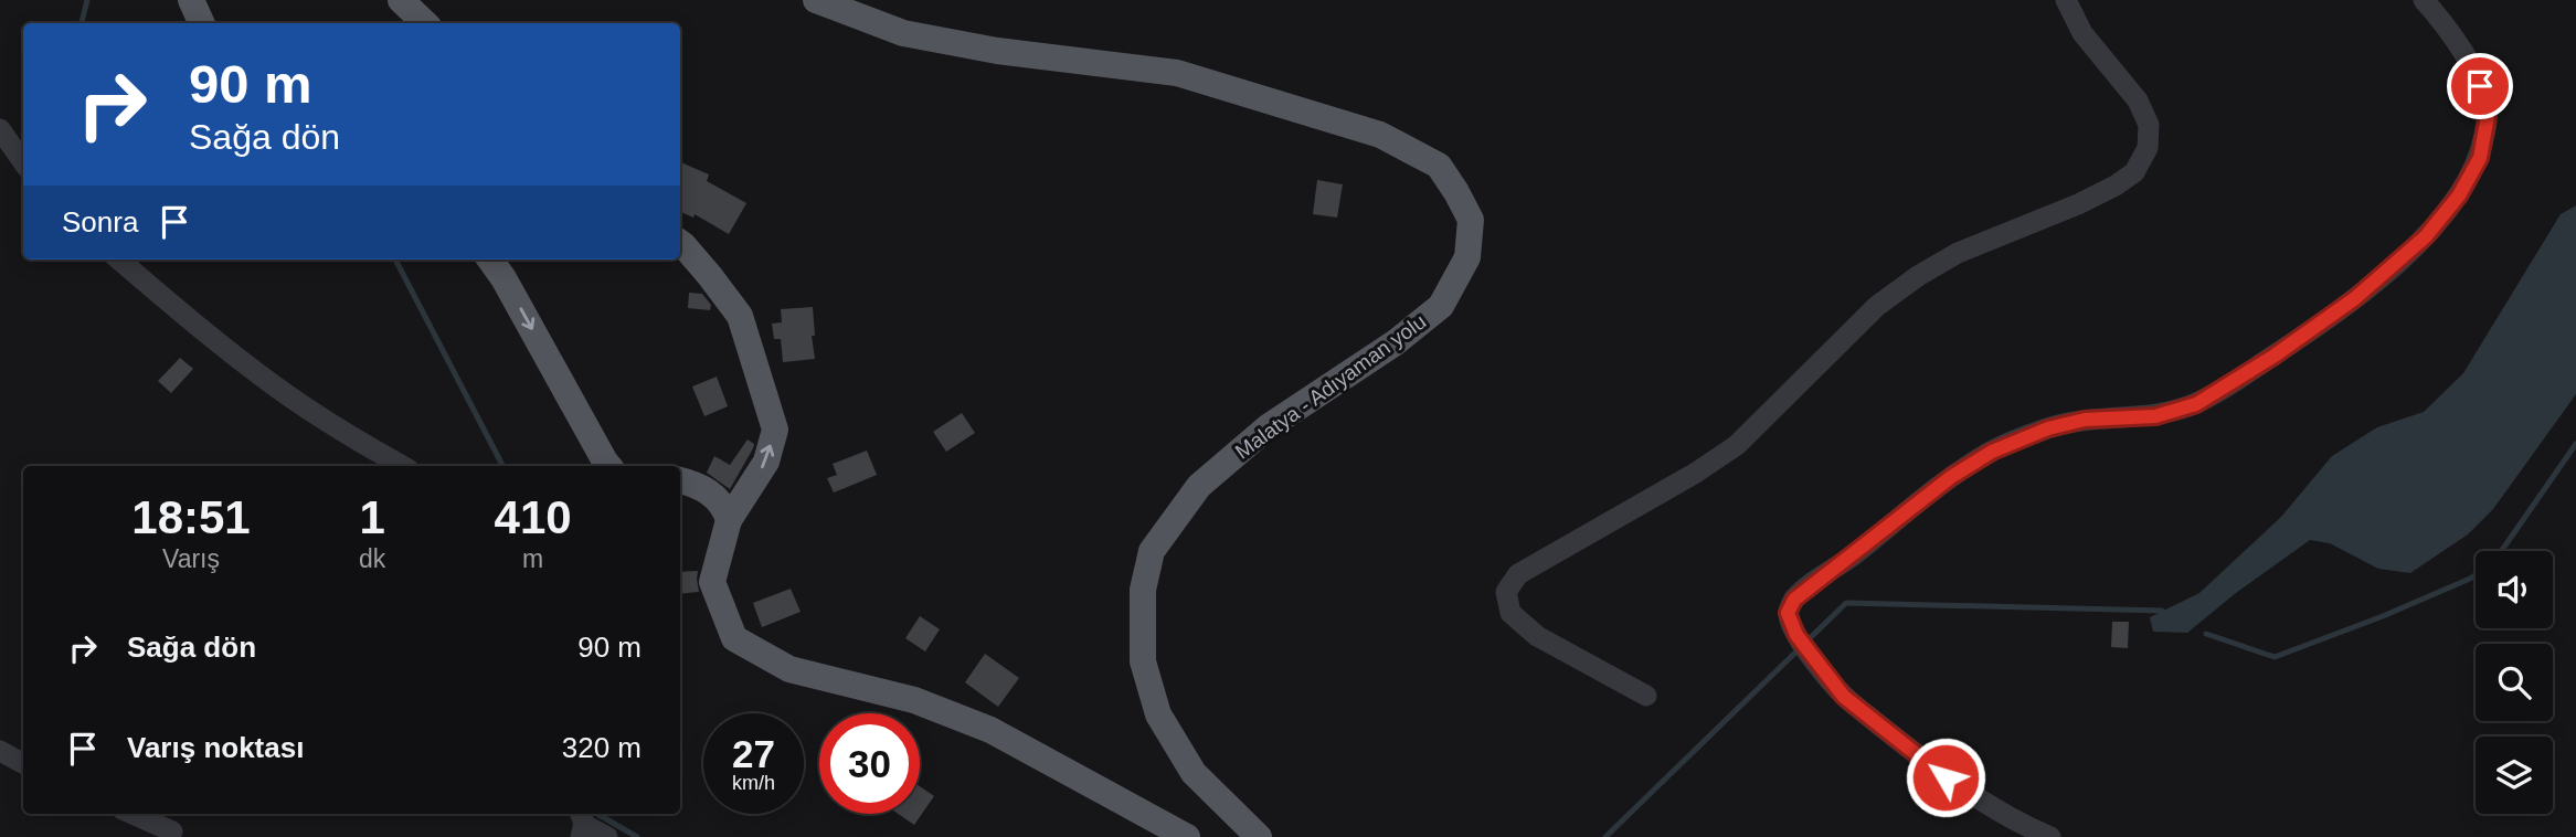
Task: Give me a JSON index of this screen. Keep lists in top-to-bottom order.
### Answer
{
  "streets": {
    "main road": ["Malatya - Adıyaman yolu"]
  },
  "page": {
    "turn": ["90 m", "Sağa dön"],
    "then": "Sonra",
    "eta": [
      "18:51",
      "Varış",
      "1",
      "dk",
      "410",
      "m"
    ],
    "list": [
      {
        "name": "Sağa dön",
        "value": "90 m"
      },
      {
        "name": "Varış noktası",
        "value": "320 m"
      }
    ],
    "speed": "27 km/h",
    "limit": "30"
  }
}
